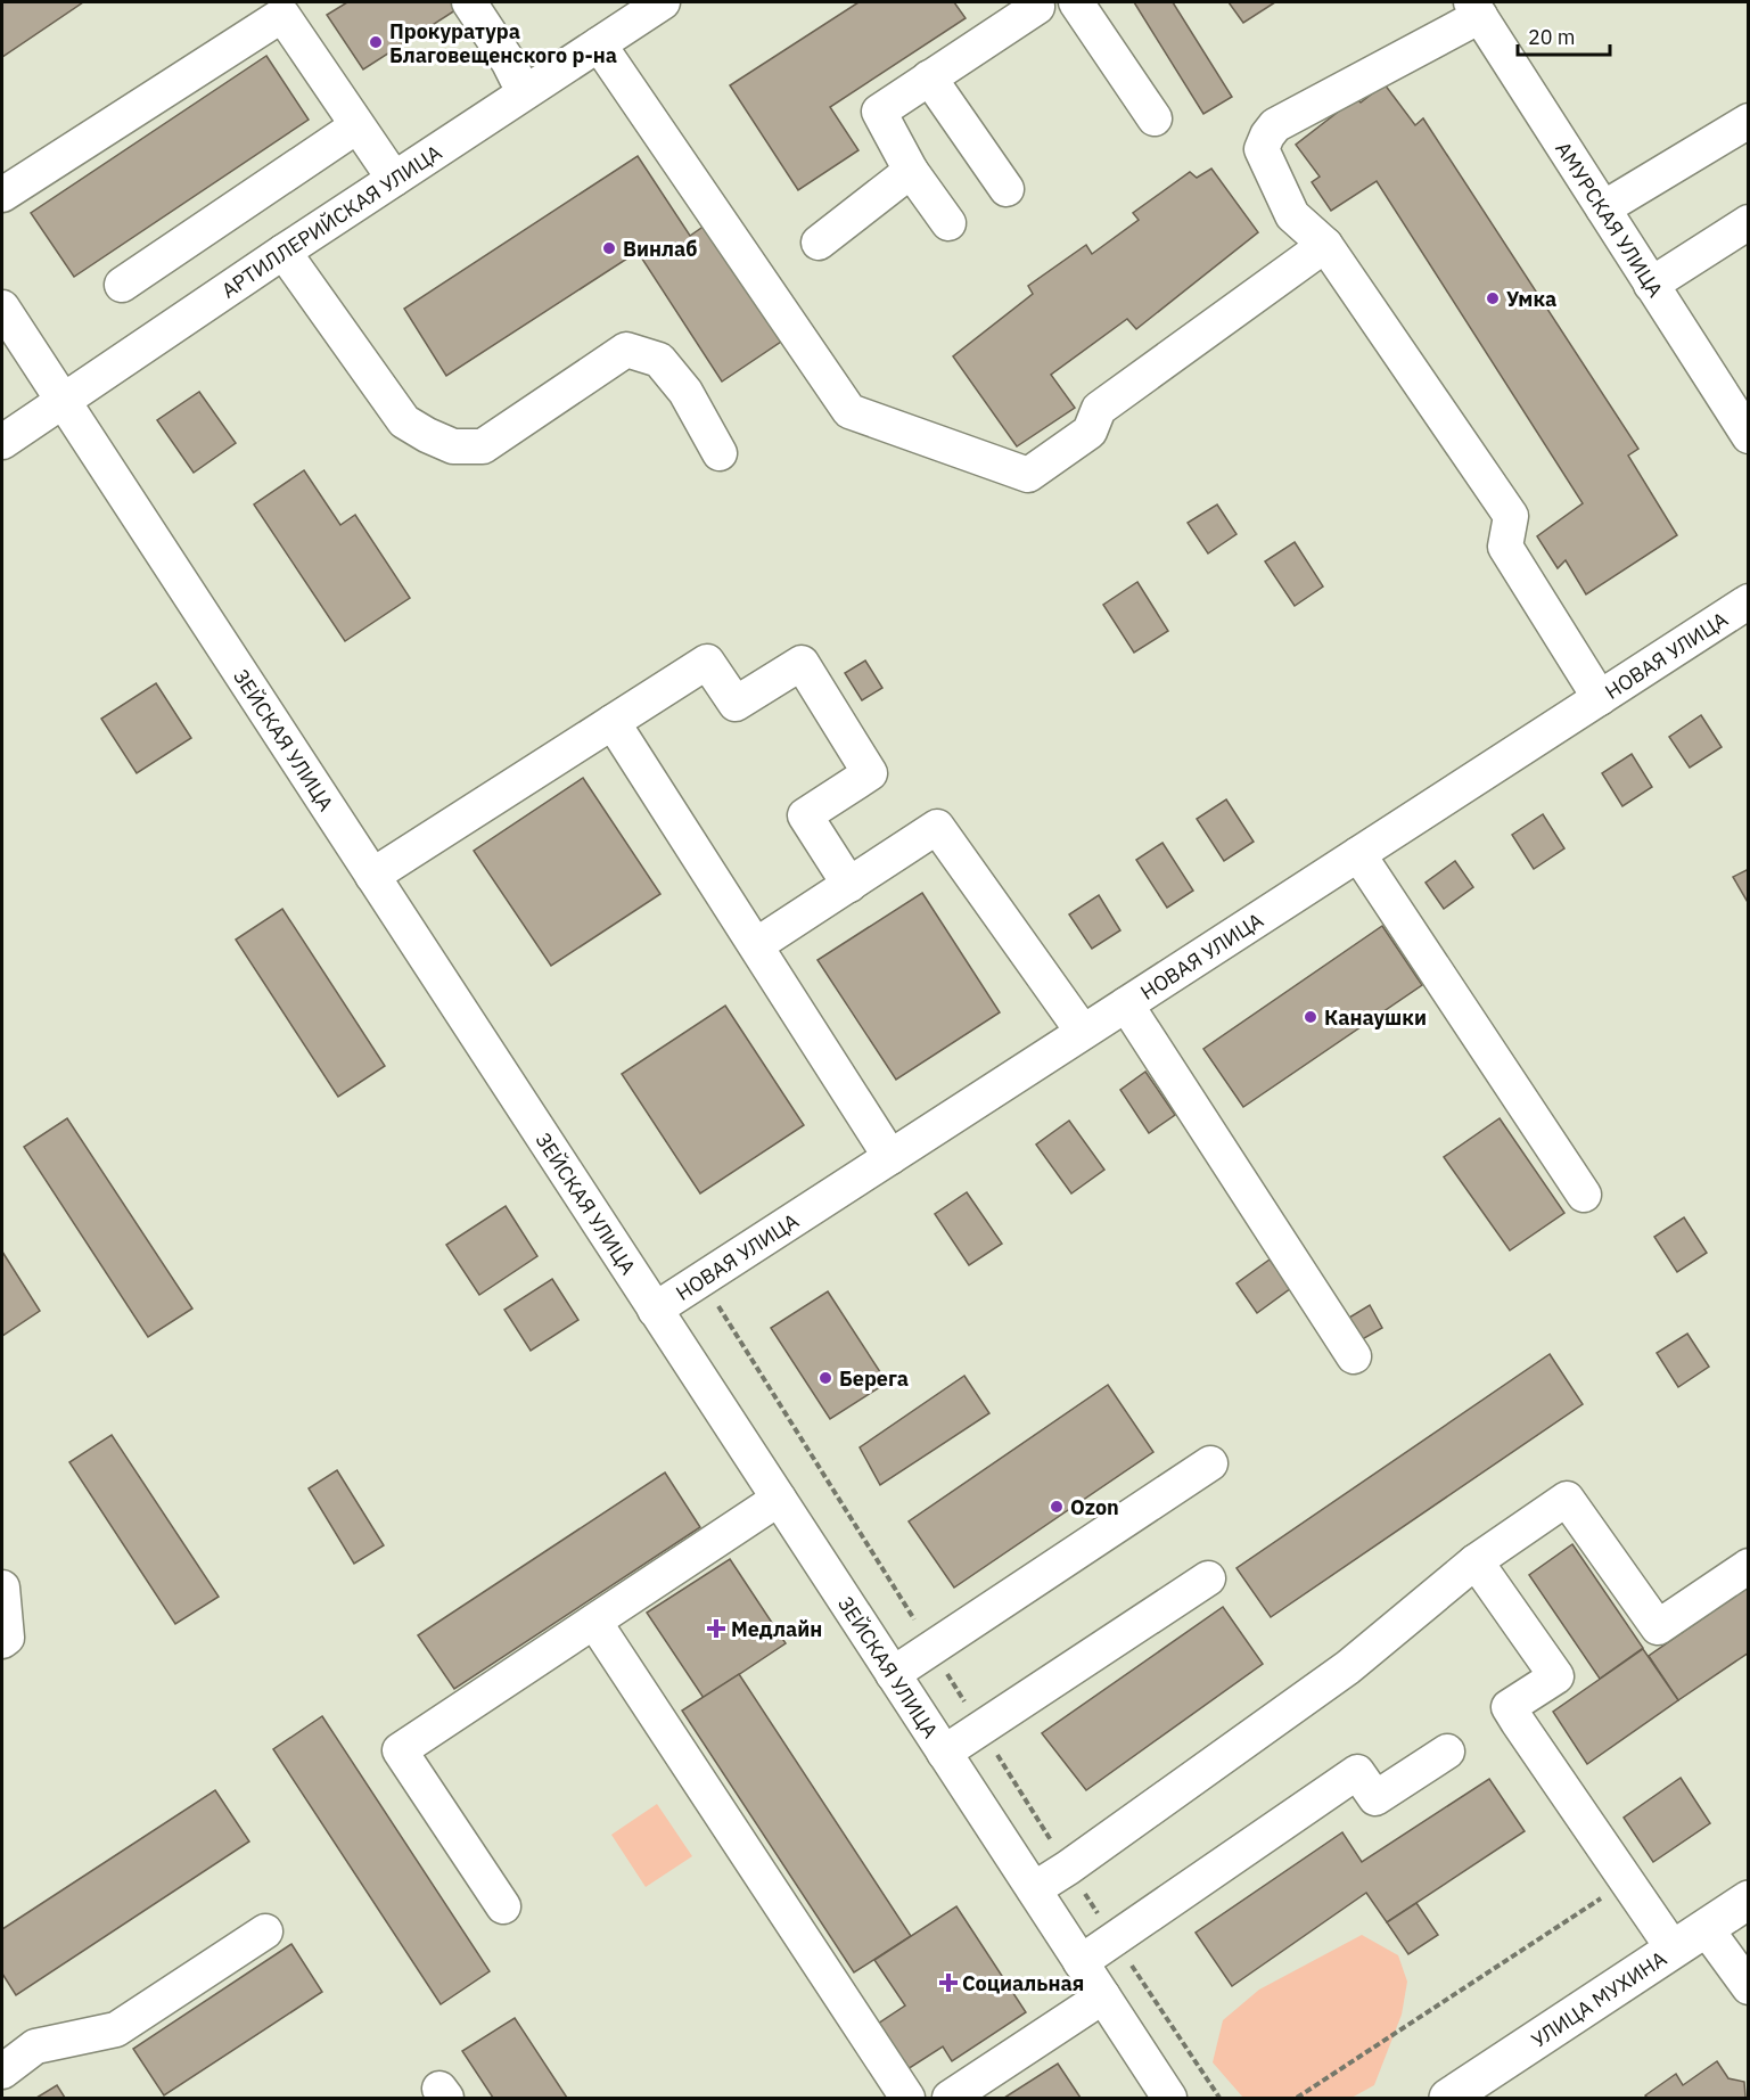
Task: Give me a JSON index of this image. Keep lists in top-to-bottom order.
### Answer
{
  "streets": {
    "main road": ["УЛИЦА МУХИНА"],
    "street": [
      "АМУРСКАЯ УЛИЦА",
      "АРТИЛЛЕРИЙСКАЯ УЛИЦА",
      "НОВАЯ УЛИЦА",
      "ЗЕЙСКАЯ УЛИЦА"
    ]
  },
  "crossings": [
    ["АРТИЛЛЕРИЙСКАЯ УЛИЦА", "ЗЕЙСКАЯ УЛИЦА"],
    ["НОВАЯ УЛИЦА", "ЗЕЙСКАЯ УЛИЦА"]
  ],
  "places": {
    "other": [
      "Прокуратура Благовещенского р-на",
      "Винлаб",
      "Умка",
      "Канаушки",
      "Берега",
      "Ozon"
    ],
    "health": ["Медлайн", "Социальная"]
  },
  "scale_bar": "20 m"
}
